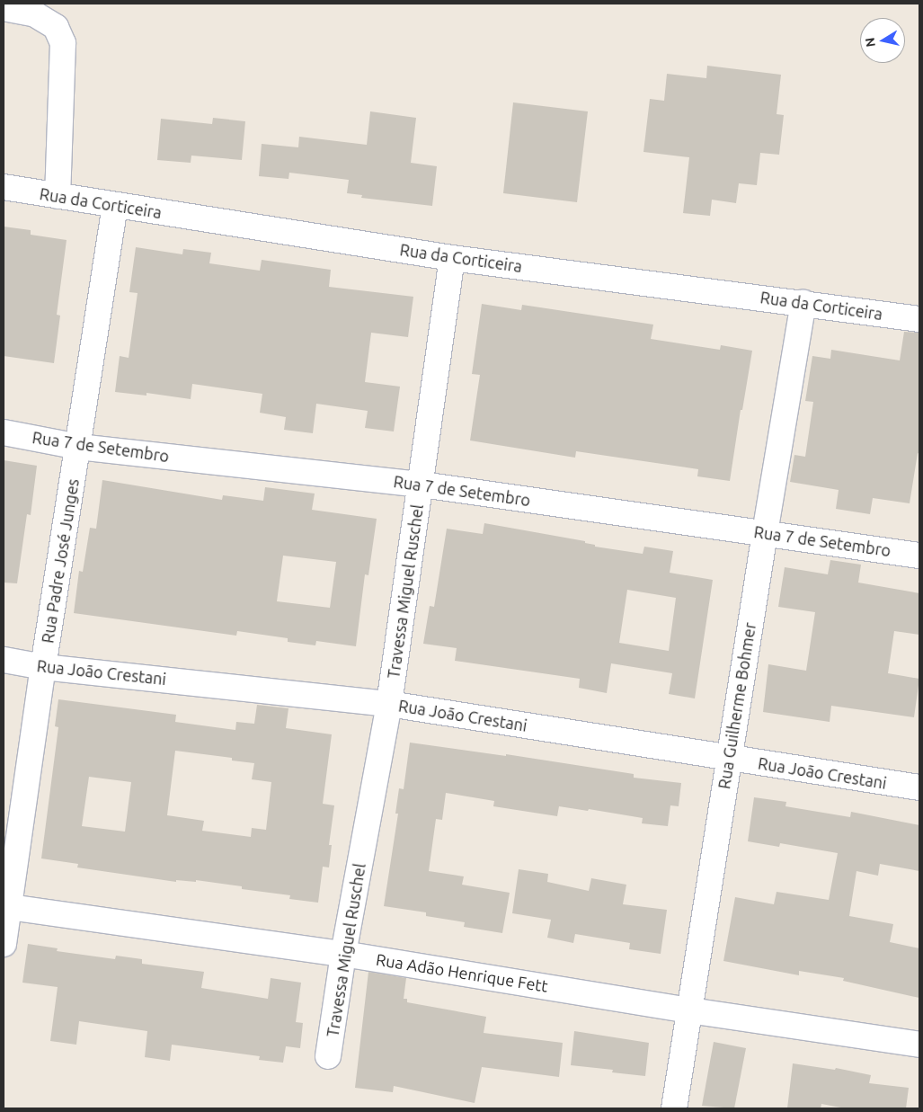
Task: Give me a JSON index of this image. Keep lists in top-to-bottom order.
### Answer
{
  "streets": {
    "street": [
      "Rua da Corticeira",
      "Rua 7 de Setembro",
      "Rua Padre José Junges",
      "Travessa Miguel Ruschel",
      "Rua João Crestani",
      "Rua Guilherme Bohmer",
      "Rua Adão Henrique Fett"
    ]
  },
  "crossings": [
    ["Rua da Corticeira", "Rua Padre José Junges"],
    ["Rua da Corticeira", "Travessa Miguel Ruschel"],
    ["Rua da Corticeira", "Rua Guilherme Bohmer"],
    ["Rua 7 de Setembro", "Rua Padre José Junges"],
    ["Rua 7 de Setembro", "Travessa Miguel Ruschel"],
    ["Rua 7 de Setembro", "Rua Guilherme Bohmer"],
    ["Rua Padre José Junges", "Rua João Crestani"],
    ["Rua Padre José Junges", "Rua Adão Henrique Fett"],
    ["Travessa Miguel Ruschel", "Rua João Crestani"],
    ["Travessa Miguel Ruschel", "Rua Adão Henrique Fett"],
    ["Rua João Crestani", "Rua Guilherme Bohmer"],
    ["Rua Guilherme Bohmer", "Rua Adão Henrique Fett"]
  ],
  "north": "left"
}
